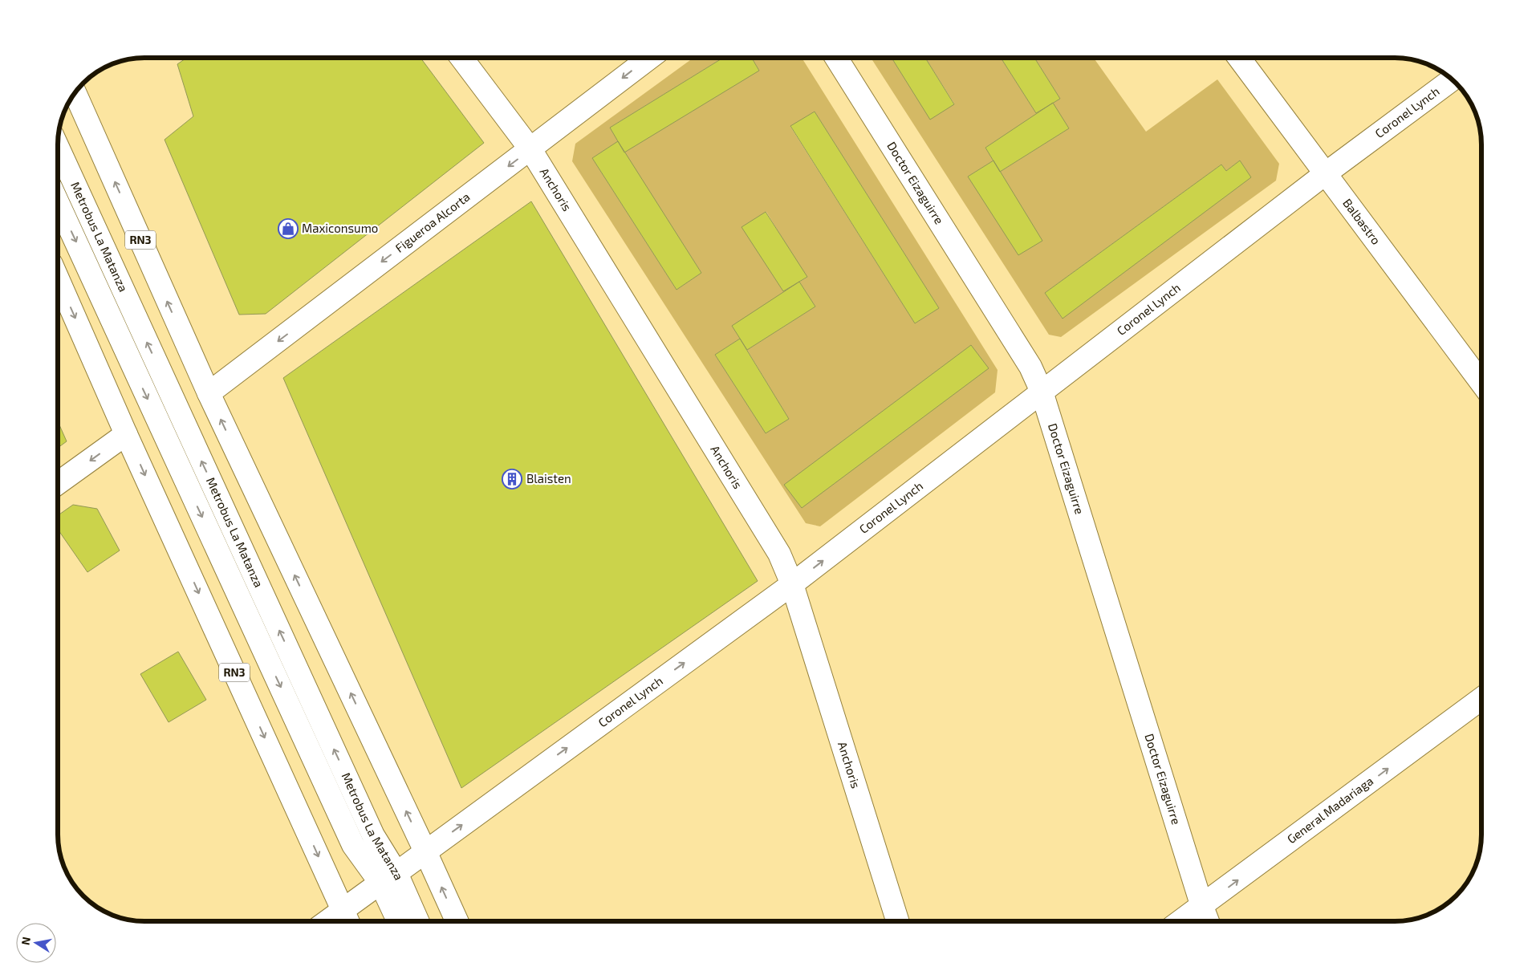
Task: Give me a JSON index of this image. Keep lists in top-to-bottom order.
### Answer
{
  "streets": {
    "main road": [
      "Coronel Lynch",
      "Doctor Eizaguirre",
      "Anchoris",
      "Balbastro",
      "Figueroa Alcorta",
      "Metrobus La Matanza",
      "RN3",
      "General Madariaga"
    ]
  },
  "crossings": [
    ["Coronel Lynch", "Doctor Eizaguirre"],
    ["Coronel Lynch", "Anchoris"],
    ["Coronel Lynch", "Balbastro"],
    ["Coronel Lynch", "Metrobus La Matanza"],
    ["Coronel Lynch", "RN3"],
    ["Doctor Eizaguirre", "General Madariaga"],
    ["Anchoris", "Figueroa Alcorta"],
    ["Figueroa Alcorta", "RN3"]
  ],
  "one_way": ["Coronel Lynch", "Figueroa Alcorta", "General Madariaga"],
  "places": {
    "shop": ["Maxiconsumo"],
    "building": ["Blaisten"]
  },
  "north": "left"
}
